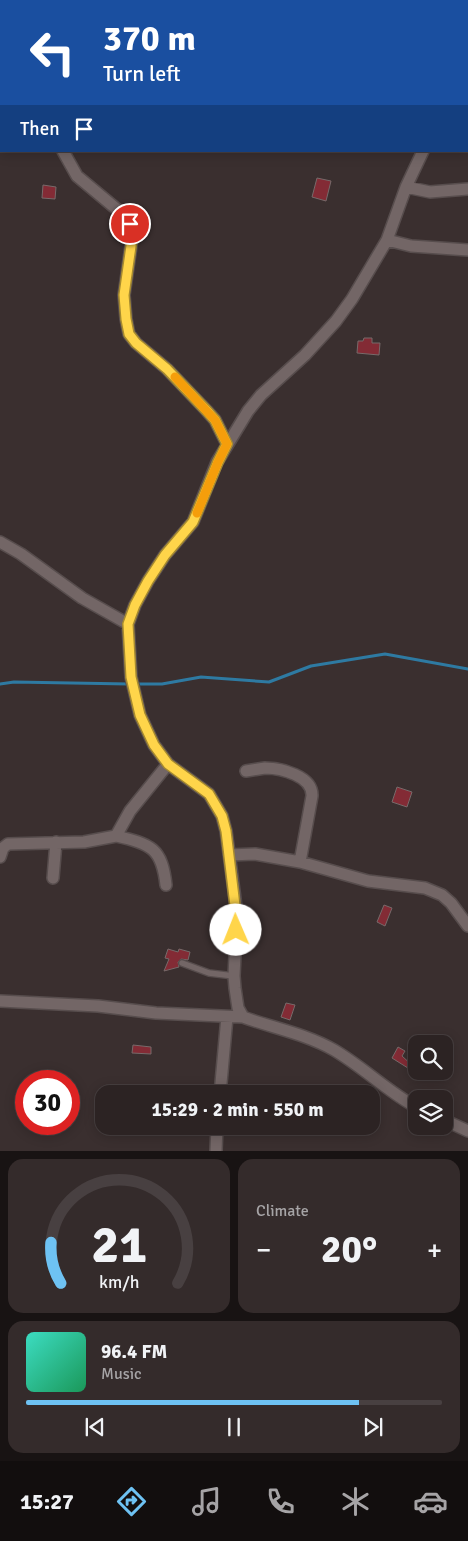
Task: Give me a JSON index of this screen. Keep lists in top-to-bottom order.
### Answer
{
  "page": {
    "turn": ["370 m", "Turn left"],
    "then": "Then",
    "limit": "30",
    "trip": "15:29 · 2 min · 550 m",
    "tile": "Climate",
    "heat": ["−", "20°", "+"],
    "song": ["96.4 FM", "Music"],
    "tabs": "15:27",
    "gauge": ["21", "km/h"]
  }
}
